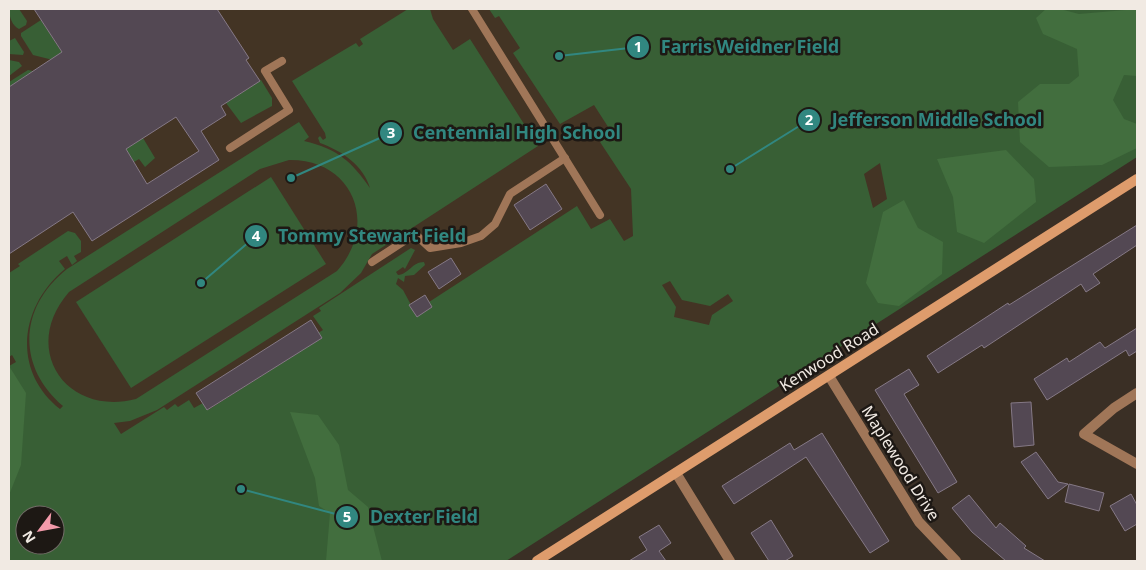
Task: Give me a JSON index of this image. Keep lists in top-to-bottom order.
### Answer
{
  "streets": {
    "street": ["Kenwood Road", "Maplewood Drive"]
  },
  "crossings": [
    ["Kenwood Road", "Maplewood Drive"]
  ],
  "places": [
    "Farris Weidner Field",
    "Jefferson Middle School",
    "Centennial High School",
    "Tommy Stewart Field",
    "Dexter Field"
  ],
  "north": "bottom left"
}
